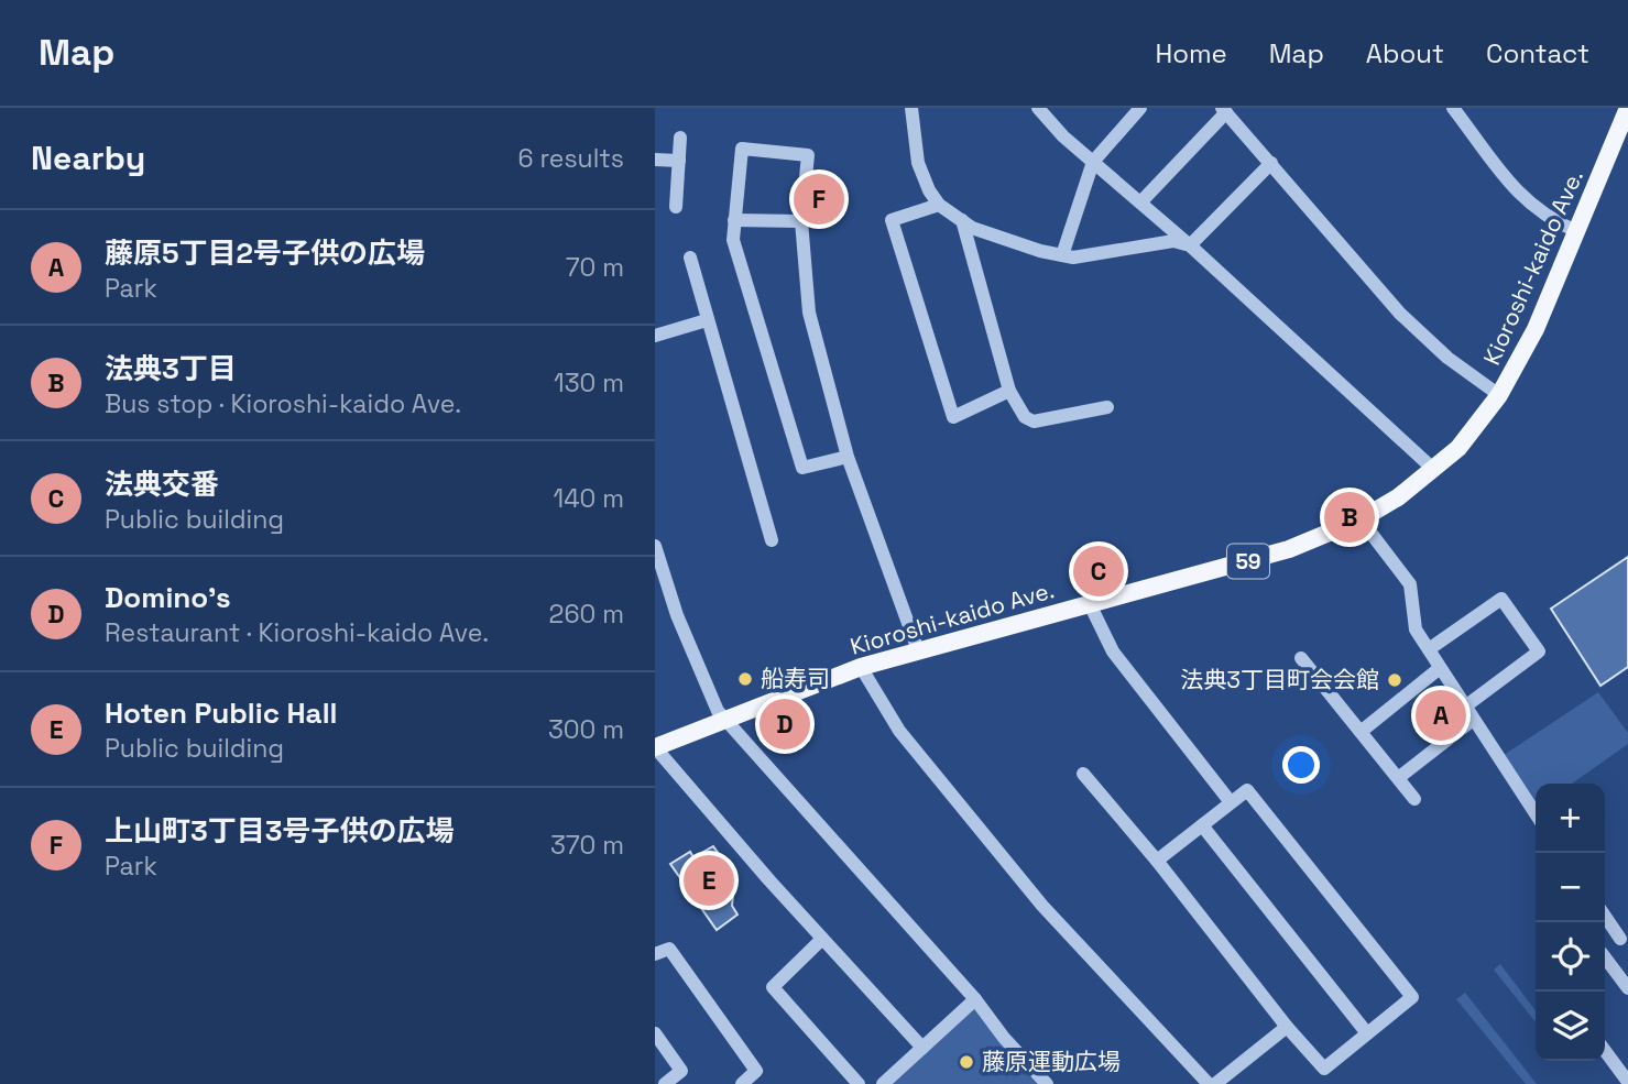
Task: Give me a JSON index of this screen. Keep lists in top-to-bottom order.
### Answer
{
  "streets": {
    "main road": ["Kioroshi-kaido Ave.", "59"]
  },
  "places": ["船寿司", "法典3丁目町会会館", "藤原運動広場"],
  "page": {
    "header": "Map",
    "nav": [
      "Home",
      "Map",
      "About",
      "Contact"
    ],
    "heading": ["Nearby", "6 results"],
    "pins": [
      "F",
      "B",
      "C",
      "A",
      "D",
      "E"
    ],
    "list": [
      {
        "mark": "A",
        "name": "藤原5丁目2号子供の広場",
        "note": "Park",
        "value": "70 m"
      },
      {
        "mark": "B",
        "name": "法典3丁目",
        "note": "Bus stop · Kioroshi-kaido Ave.",
        "value": "130 m"
      },
      {
        "mark": "C",
        "name": "法典交番",
        "note": "Public building",
        "value": "140 m"
      },
      {
        "mark": "D",
        "name": "Domino's",
        "note": "Restaurant · Kioroshi-kaido Ave.",
        "value": "260 m"
      },
      {
        "mark": "E",
        "name": "Hoten Public Hall",
        "note": "Public building",
        "value": "300 m"
      },
      {
        "mark": "F",
        "name": "上山町3丁目3号子供の広場",
        "note": "Park",
        "value": "370 m"
      }
    ],
    "map_buttons": ["+", "−"]
  }
}
